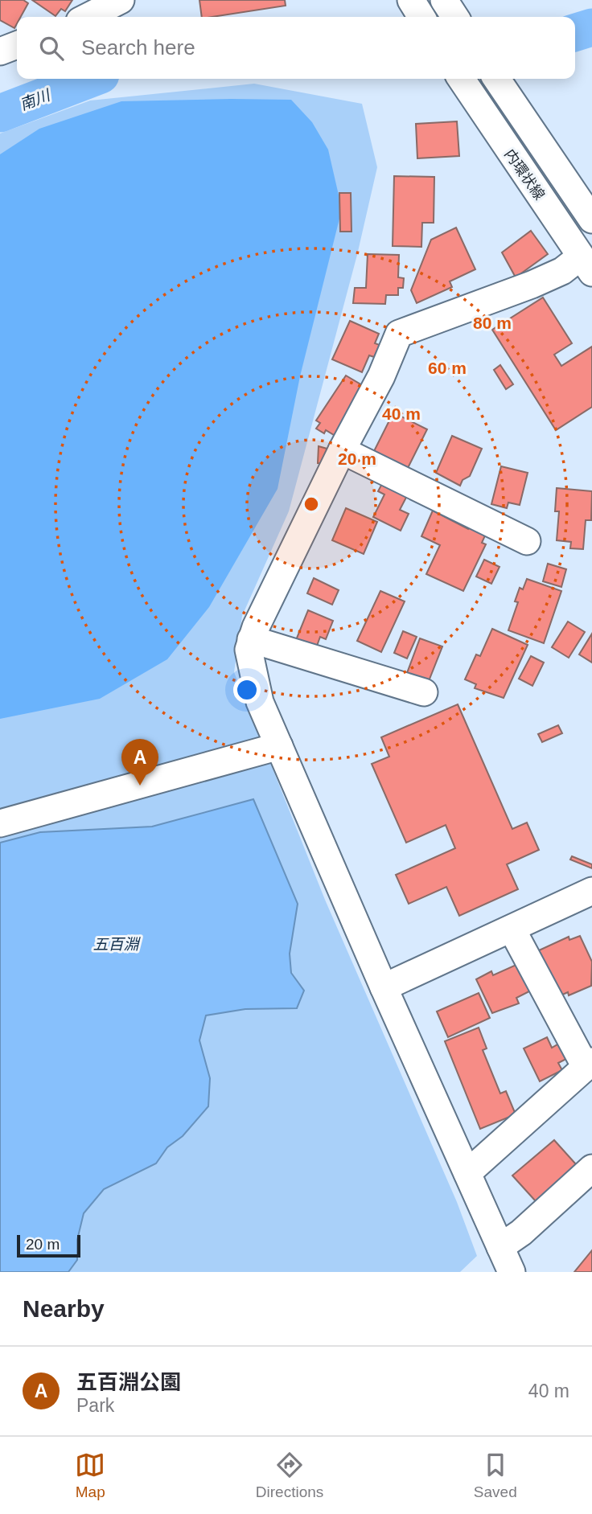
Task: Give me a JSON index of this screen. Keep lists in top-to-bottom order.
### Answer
{
  "streets": {
    "street": ["内環状線"]
  },
  "water": ["南川", "五百淵"],
  "scale_bar": "20 m",
  "page": {
    "search": "Search here",
    "pins": "A",
    "scale": "20 m",
    "heading": "Nearby",
    "list": [
      {
        "mark": "A",
        "name": "五百淵公園",
        "note": "Park",
        "value": "40 m"
      }
    ],
    "nav": ["Map", "Directions", "Saved"]
  },
  "rings": [
    "80 m",
    "60 m",
    "40 m",
    "20 m"
  ]
}
